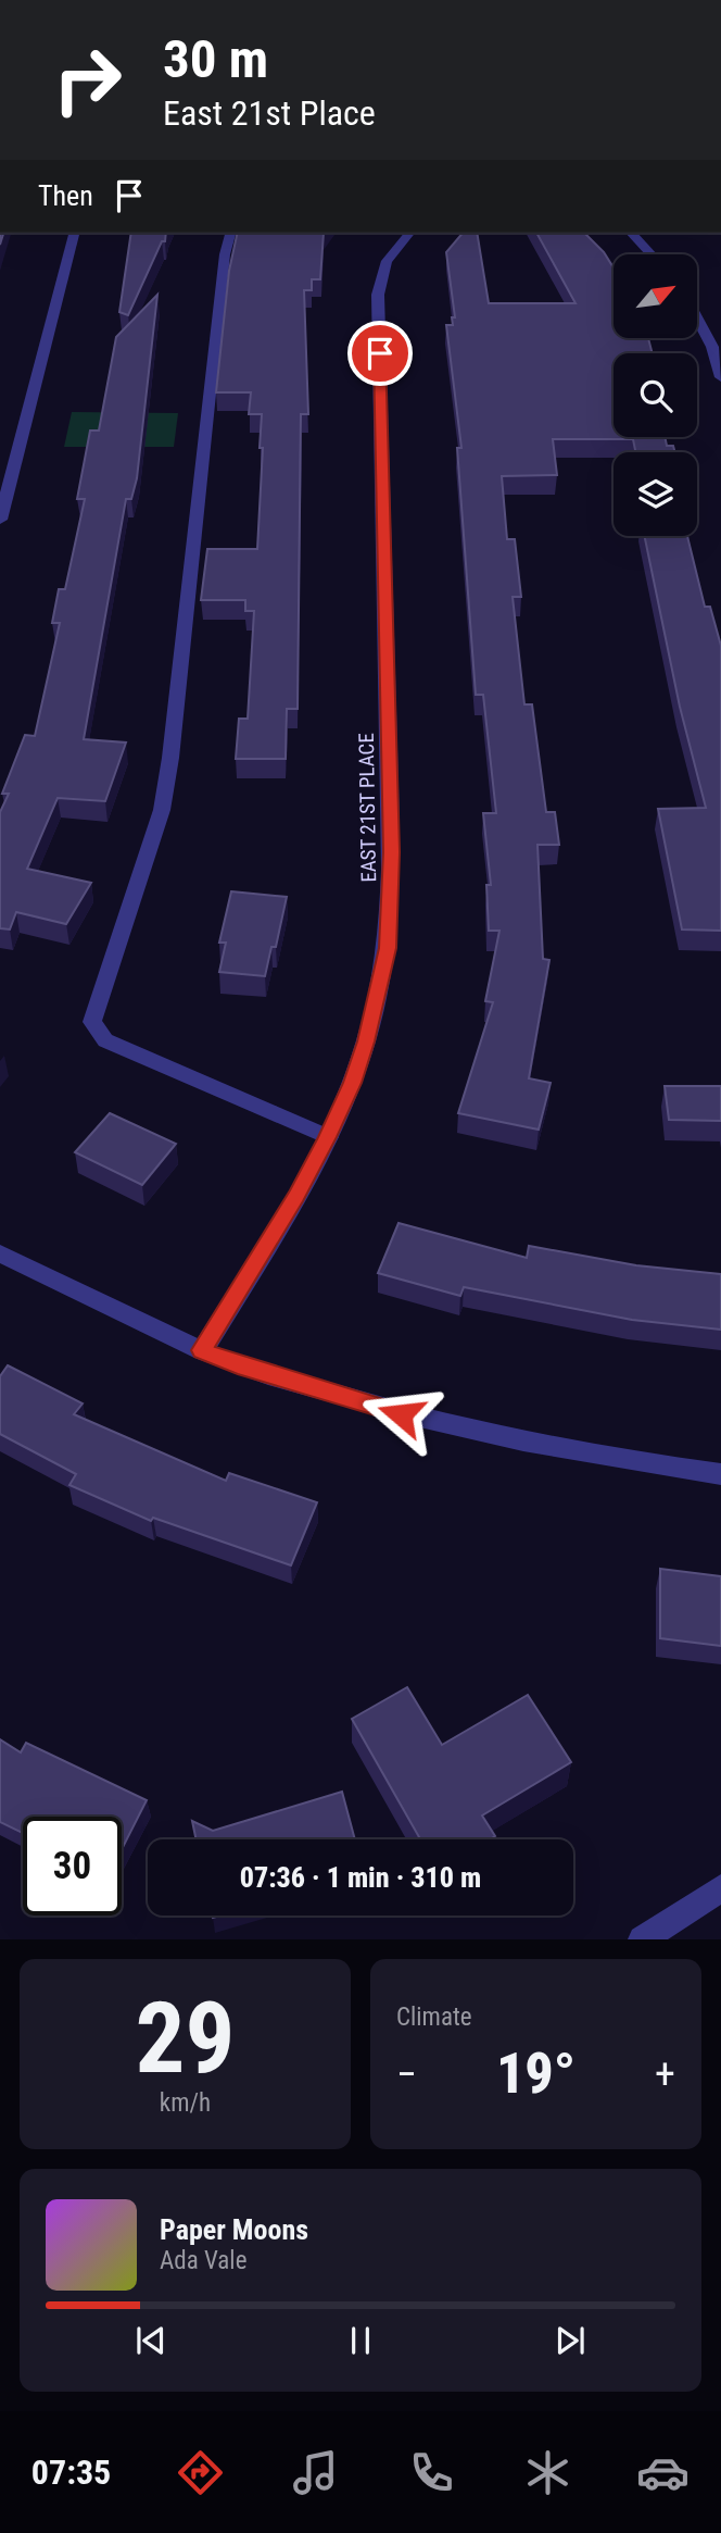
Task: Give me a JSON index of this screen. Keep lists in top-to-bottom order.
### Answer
{
  "streets": {
    "street": ["EAST 21ST PLACE"]
  },
  "north": "top right",
  "page": {
    "turn": ["30 m", "East 21st Place"],
    "then": "Then",
    "limit": "30",
    "trip": "07:36 · 1 min · 310 m",
    "tile": [
      ["29", "km/h"],
      "Climate"
    ],
    "heat": ["−", "19°", "+"],
    "song": ["Paper Moons", "Ada Vale"],
    "tabs": "07:35"
  }
}
